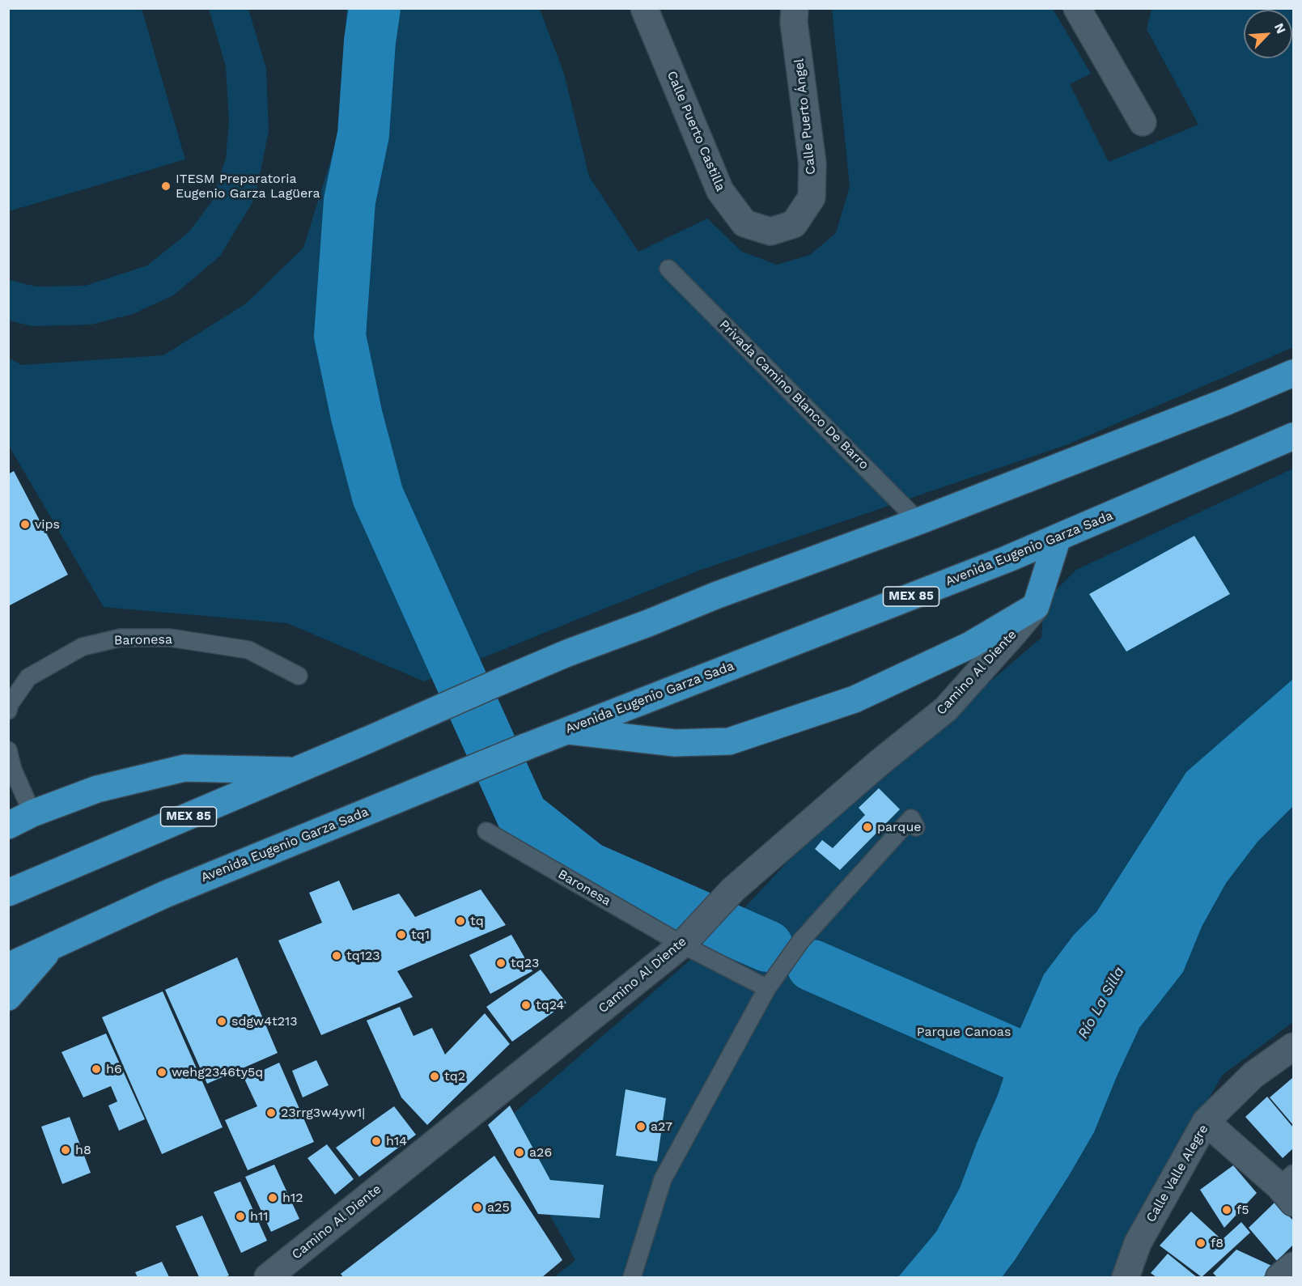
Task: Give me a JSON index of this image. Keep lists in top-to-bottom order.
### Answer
{
  "streets": {
    "highway": ["Avenida Eugenio Garza Sada", "MEX 85"],
    "street": [
      "Calle Puerto Ángel",
      "Calle Puerto Castilla",
      "Camino Al Diente",
      "Calle Valle Alegre"
    ],
    "lane": ["Privada Camino Blanco De Barro", "Baronesa"]
  },
  "crossings": [
    ["Calle Puerto Ángel", "Calle Puerto Castilla"],
    ["Privada Camino Blanco De Barro", "MEX 85"],
    ["Baronesa", "Camino Al Diente"]
  ],
  "water": ["Río La Silla"],
  "parks": ["Parque Canoas"],
  "places": [
    "ITESM Preparatoria Eugenio Garza Lagüera",
    "vips",
    "parque",
    "tq",
    "tq1",
    "tq123",
    "tq23",
    "tq24",
    "sdgw4t213",
    "h6",
    "wehg2346ty5q",
    "tq2",
    "23rrg3w4yw1|",
    "a27",
    "h14",
    "h8",
    "a26",
    "h12",
    "a25",
    "f5",
    "h11",
    "f8"
  ],
  "north": "top right"
}
